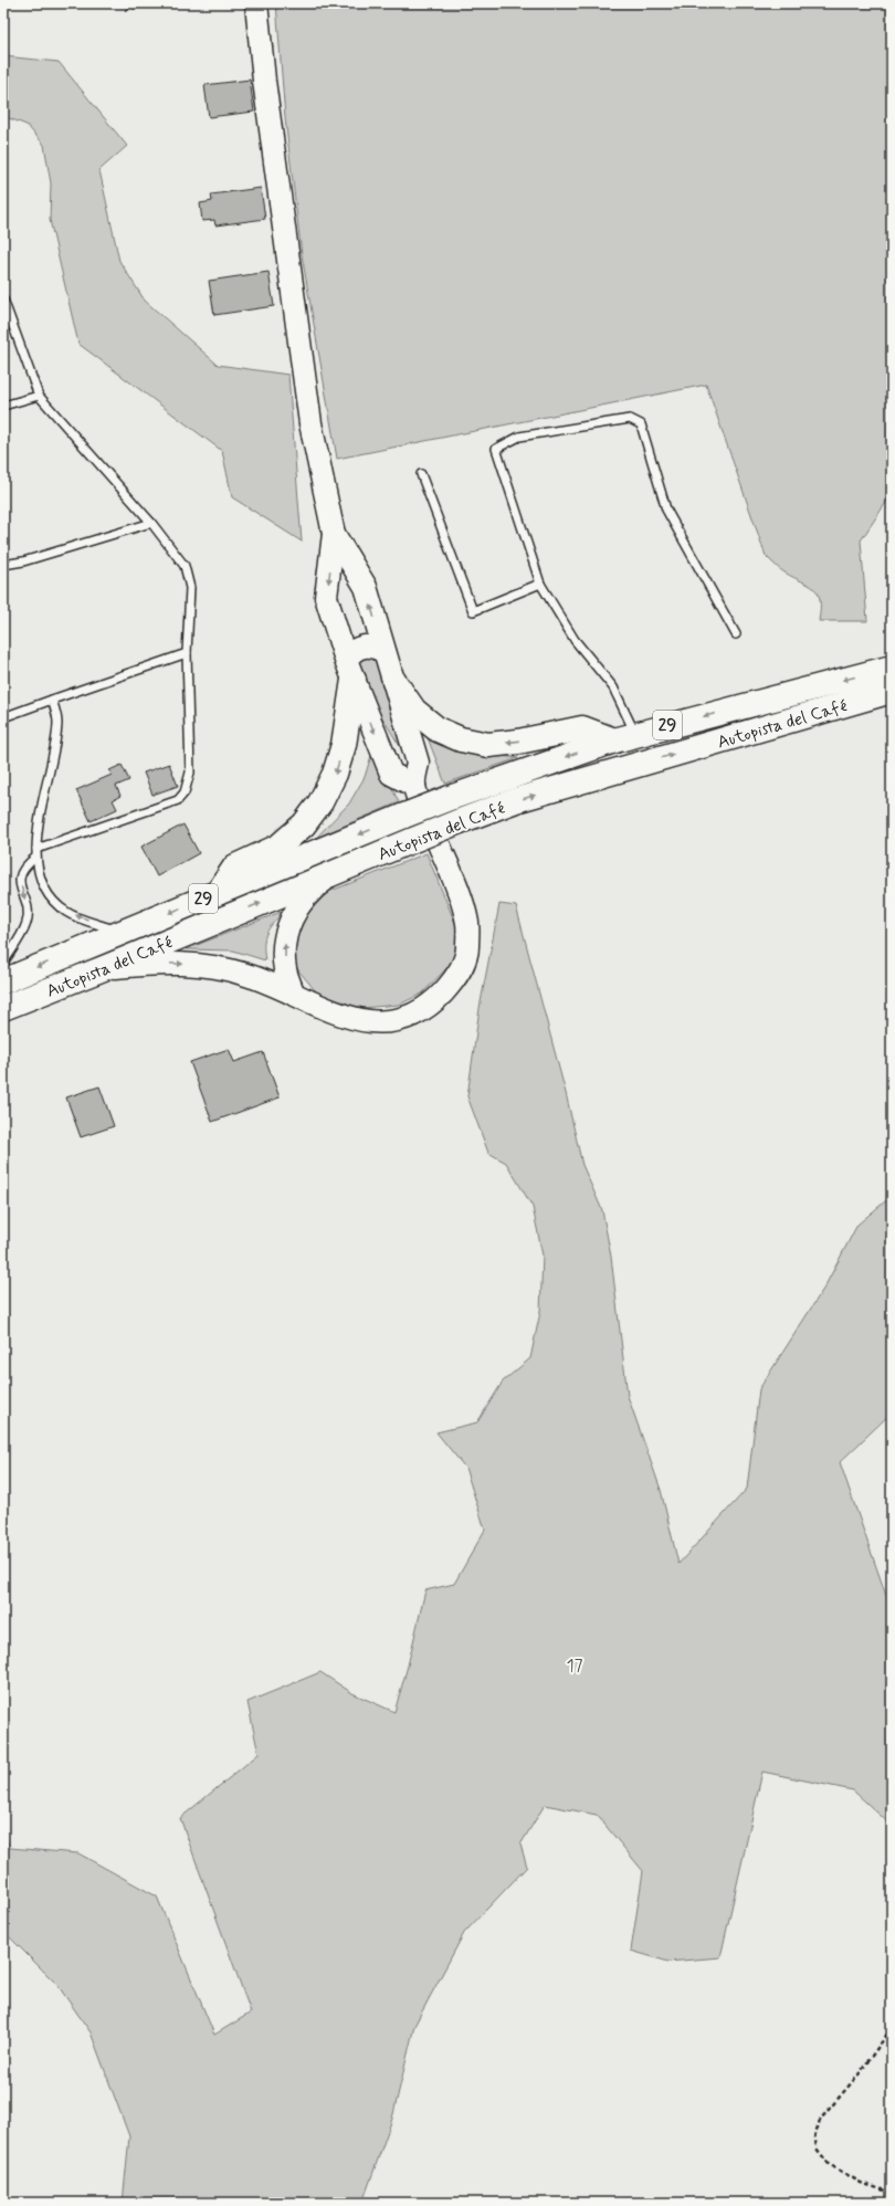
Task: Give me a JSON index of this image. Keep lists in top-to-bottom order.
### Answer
{
  "streets": {
    "highway": ["Autopista del Café", "29"]
  },
  "parks": ["17"]
}
